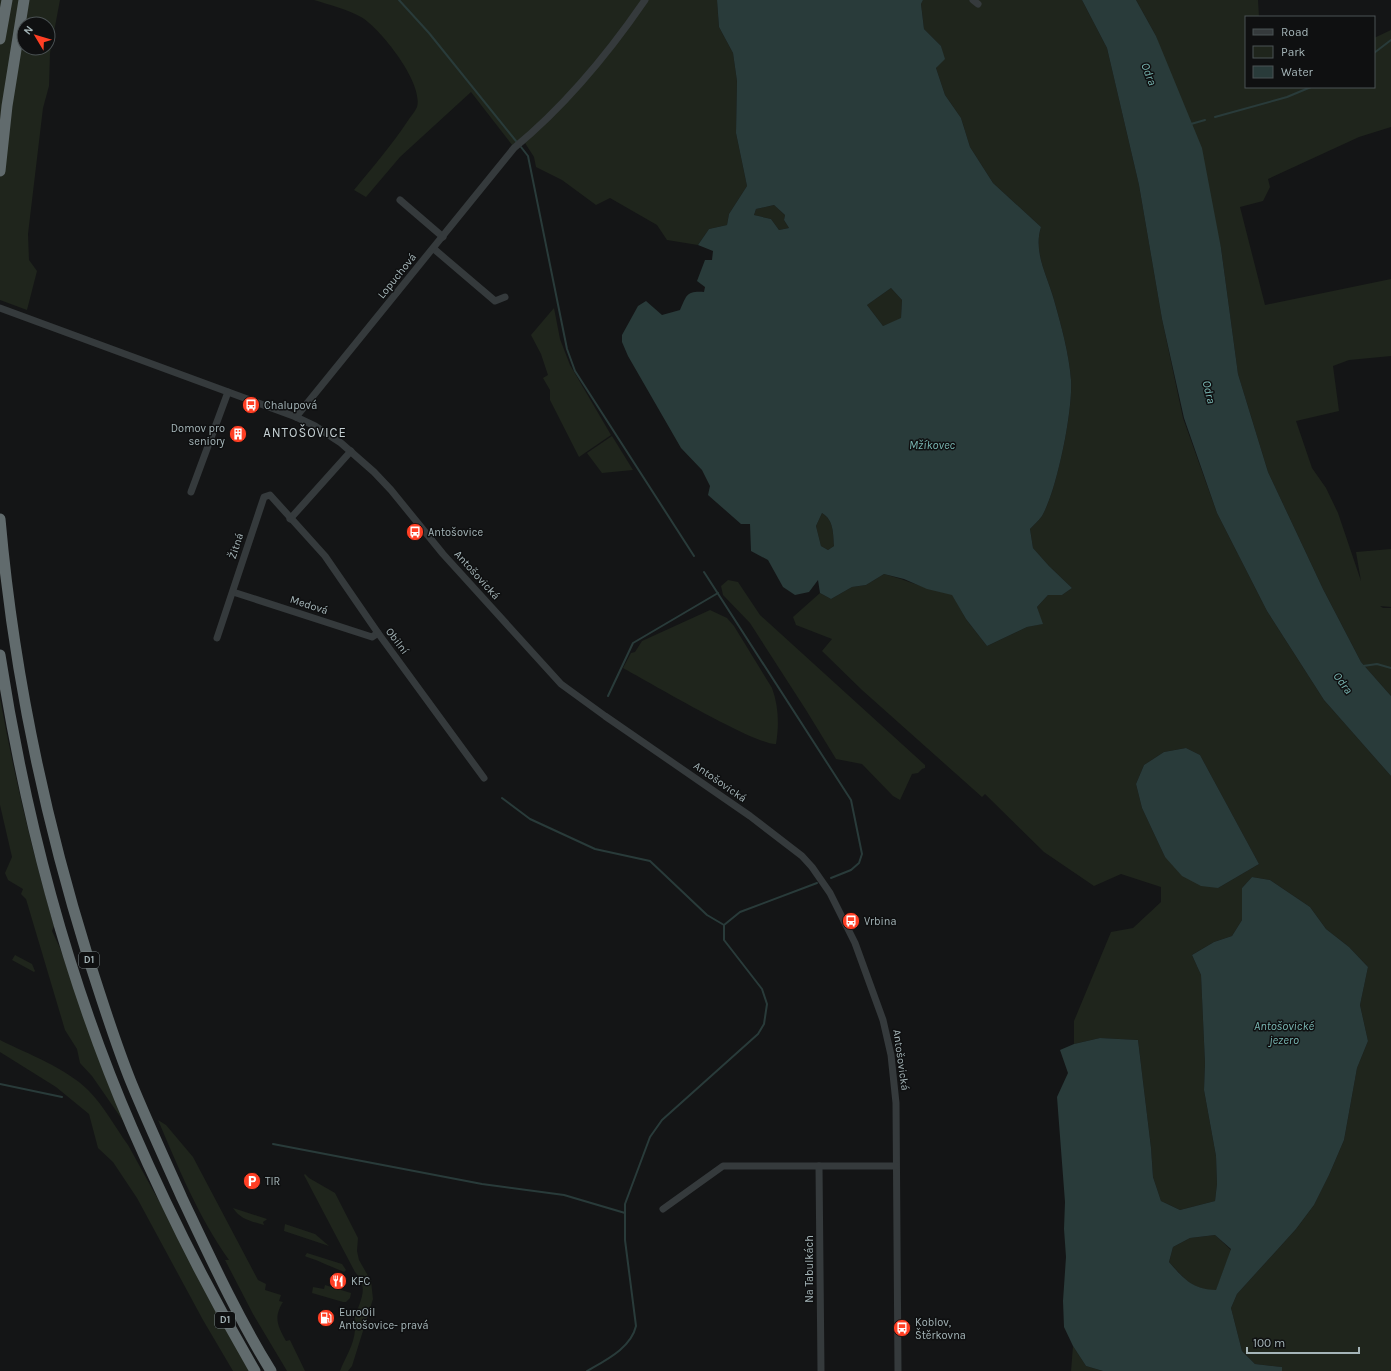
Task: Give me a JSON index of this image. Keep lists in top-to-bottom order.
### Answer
{
  "streets": {
    "highway": ["D1"],
    "street": [
      "Lopuchová",
      "Žitná",
      "Antošovická",
      "Medová",
      "Obilní",
      "Na Tabulkách"
    ]
  },
  "crossings": [
    ["Lopuchová", "Antošovická"],
    ["Žitná", "Medová"],
    ["Žitná", "Obilní"],
    ["Medová", "Obilní"]
  ],
  "districts": ["ANTOŠOVICE"],
  "water": ["Odra", "Mžíkovec", "Antošovické jezero"],
  "places": {
    "bus stop": [
      "Chalupová",
      "Antošovice",
      "Vrbina",
      "Koblov, Štěrkovna"
    ],
    "building": ["Domov pro seniory"],
    "parking": ["TIR"],
    "restaurant": ["KFC"],
    "fuel station": ["EuroOil Antošovice- pravá"]
  },
  "legend": ["Road", "Park", "Water"],
  "scale_bar": "100 m",
  "north": "top left"
}
